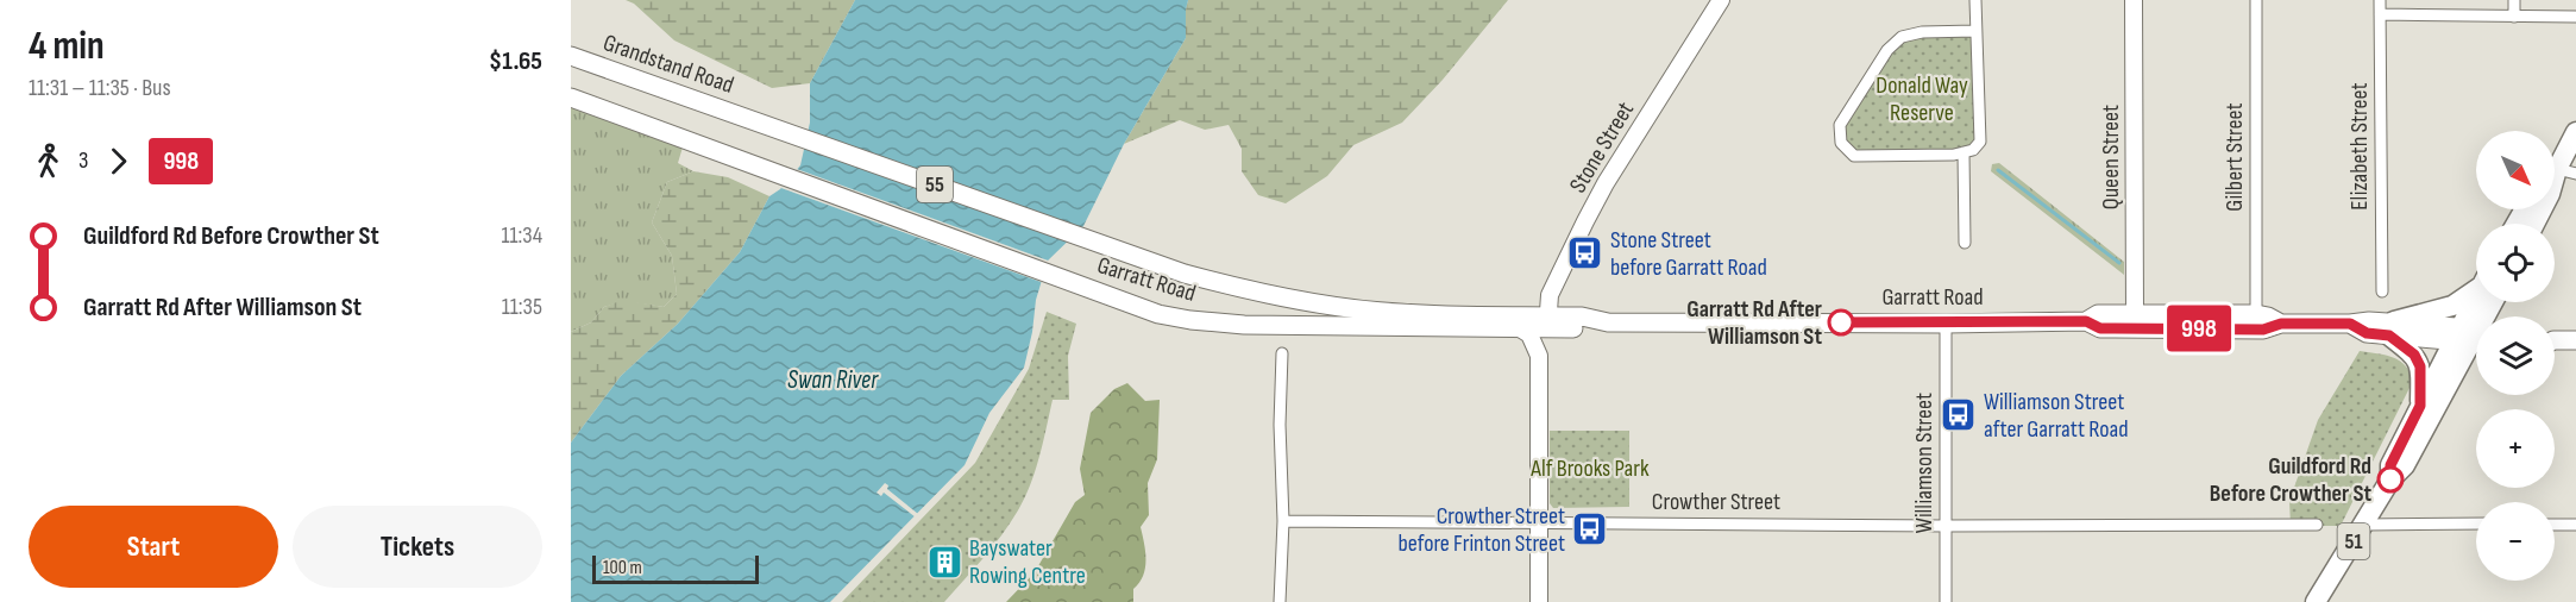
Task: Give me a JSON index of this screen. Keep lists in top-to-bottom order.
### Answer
{
  "streets": {
    "highway": ["51"],
    "main road": ["Grandstand Road", "55", "Garratt Road"],
    "street": [
      "Elizabeth Street",
      "Stone Street",
      "Queen Street",
      "Gilbert Street",
      "Williamson Street",
      "Crowther Street"
    ]
  },
  "crossings": [
    ["Grandstand Road", "Garratt Road"],
    ["Stone Street", "Garratt Road"],
    ["Queen Street", "Garratt Road"],
    ["Gilbert Street", "Garratt Road"],
    ["Garratt Road", "Williamson Street"],
    ["Garratt Road", "51"],
    ["Williamson Street", "Crowther Street"]
  ],
  "water": ["Swan River"],
  "parks": ["Donald Way Reserve", "Alf Brooks Park"],
  "places": {
    "bus stop": ["Stone Street before Garratt Road", "Williamson Street after Garratt Road", "Crowther Street before Frinton Street"],
    "other": ["Garratt Rd After Williamson St", "Guildford Rd Before Crowther St"],
    "building": ["Bayswater Rowing Centre"]
  },
  "lines": ["bus line 998"],
  "scale_bar": "100 m",
  "north": "bottom right",
  "page": {
    "heading": ["4 min", "11:31 – 11:35 · Bus", "$1.65"],
    "on_map": "998",
    "legs": ["3", "998"],
    "map_buttons": ["+", "−"],
    "list": [
      {
        "name": "Guildford Rd Before Crowther St",
        "value": "11:34"
      },
      {
        "name": "Garratt Rd After Williamson St",
        "value": "11:35"
      }
    ],
    "buttons": ["Start", "Tickets"],
    "scale": "100 m"
  }
}
